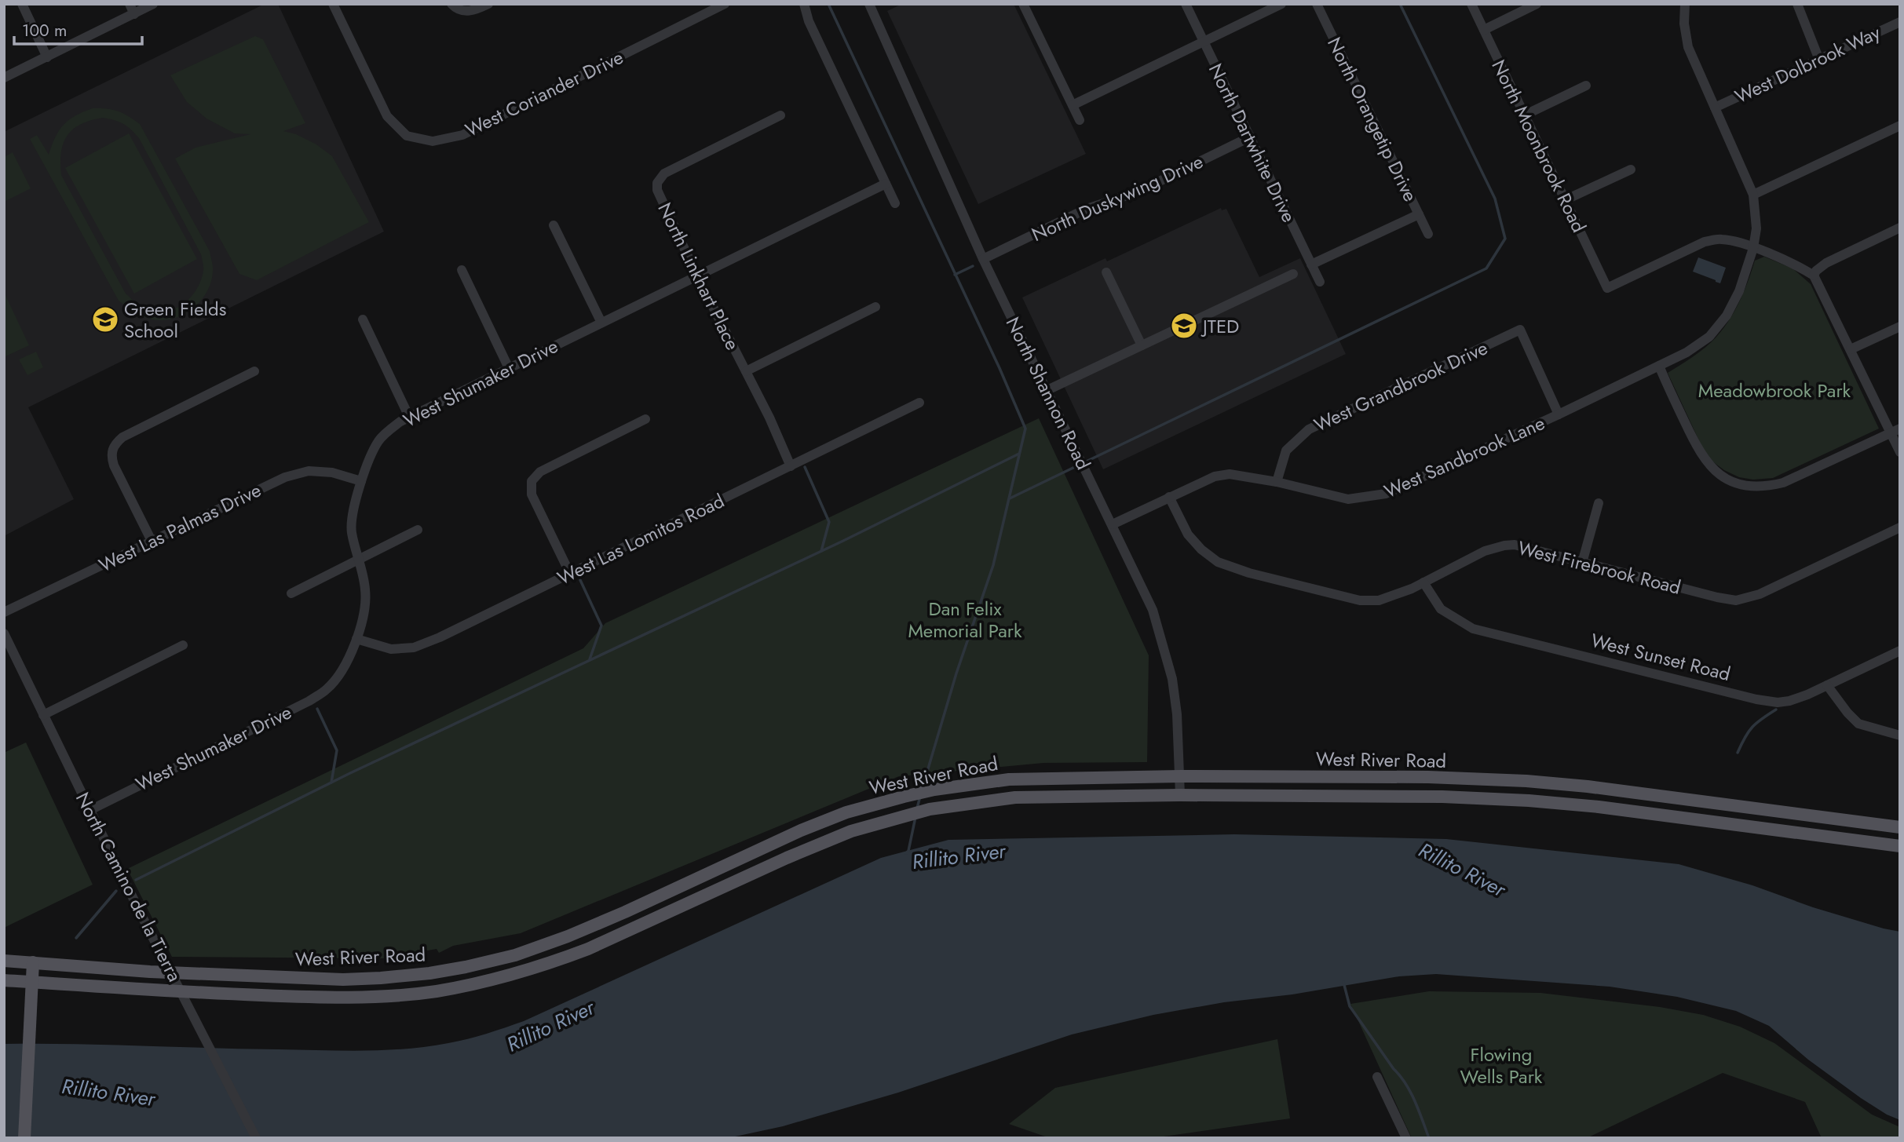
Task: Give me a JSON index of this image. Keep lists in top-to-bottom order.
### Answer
{
  "streets": {
    "main road": ["West River Road"],
    "street": [
      "West Dolbrook Way",
      "West Coriander Drive",
      "North Orangetip Drive",
      "North Dartwhite Drive",
      "North Moonbrook Road",
      "North Duskywing Drive",
      "North Linkhart Place",
      "West Shumaker Drive",
      "West Grandbrook Drive",
      "North Shannon Road",
      "West Sandbrook Lane",
      "West Las Palmas Drive",
      "West Las Lomitos Road",
      "West Firebrook Road",
      "West Sunset Road",
      "North Camino de la Tierra"
    ]
  },
  "crossings": [
    ["West Dolbrook Way", "West Sandbrook Lane"],
    ["North Dartwhite Drive", "North Duskywing Drive"],
    ["North Moonbrook Road", "West Sandbrook Lane"],
    ["North Duskywing Drive", "North Shannon Road"],
    ["North Linkhart Place", "West Shumaker Drive"],
    ["North Linkhart Place", "West Las Lomitos Road"],
    ["West Shumaker Drive", "West Las Palmas Drive"],
    ["West Shumaker Drive", "West Las Lomitos Road"],
    ["West Shumaker Drive", "North Camino de la Tierra"],
    ["West Grandbrook Drive", "West Sandbrook Lane"],
    ["North Shannon Road", "West Sandbrook Lane"],
    ["North Shannon Road", "West River Road"],
    ["West Sandbrook Lane", "West Firebrook Road"],
    ["West Firebrook Road", "West Sunset Road"]
  ],
  "water": ["Rillito River"],
  "parks": ["Meadowbrook Park", "Dan Felix Memorial Park", "Flowing Wells Park"],
  "places": {
    "school or university": ["Green Fields School", "JTED"]
  },
  "scale_bar": "100 m"
}
